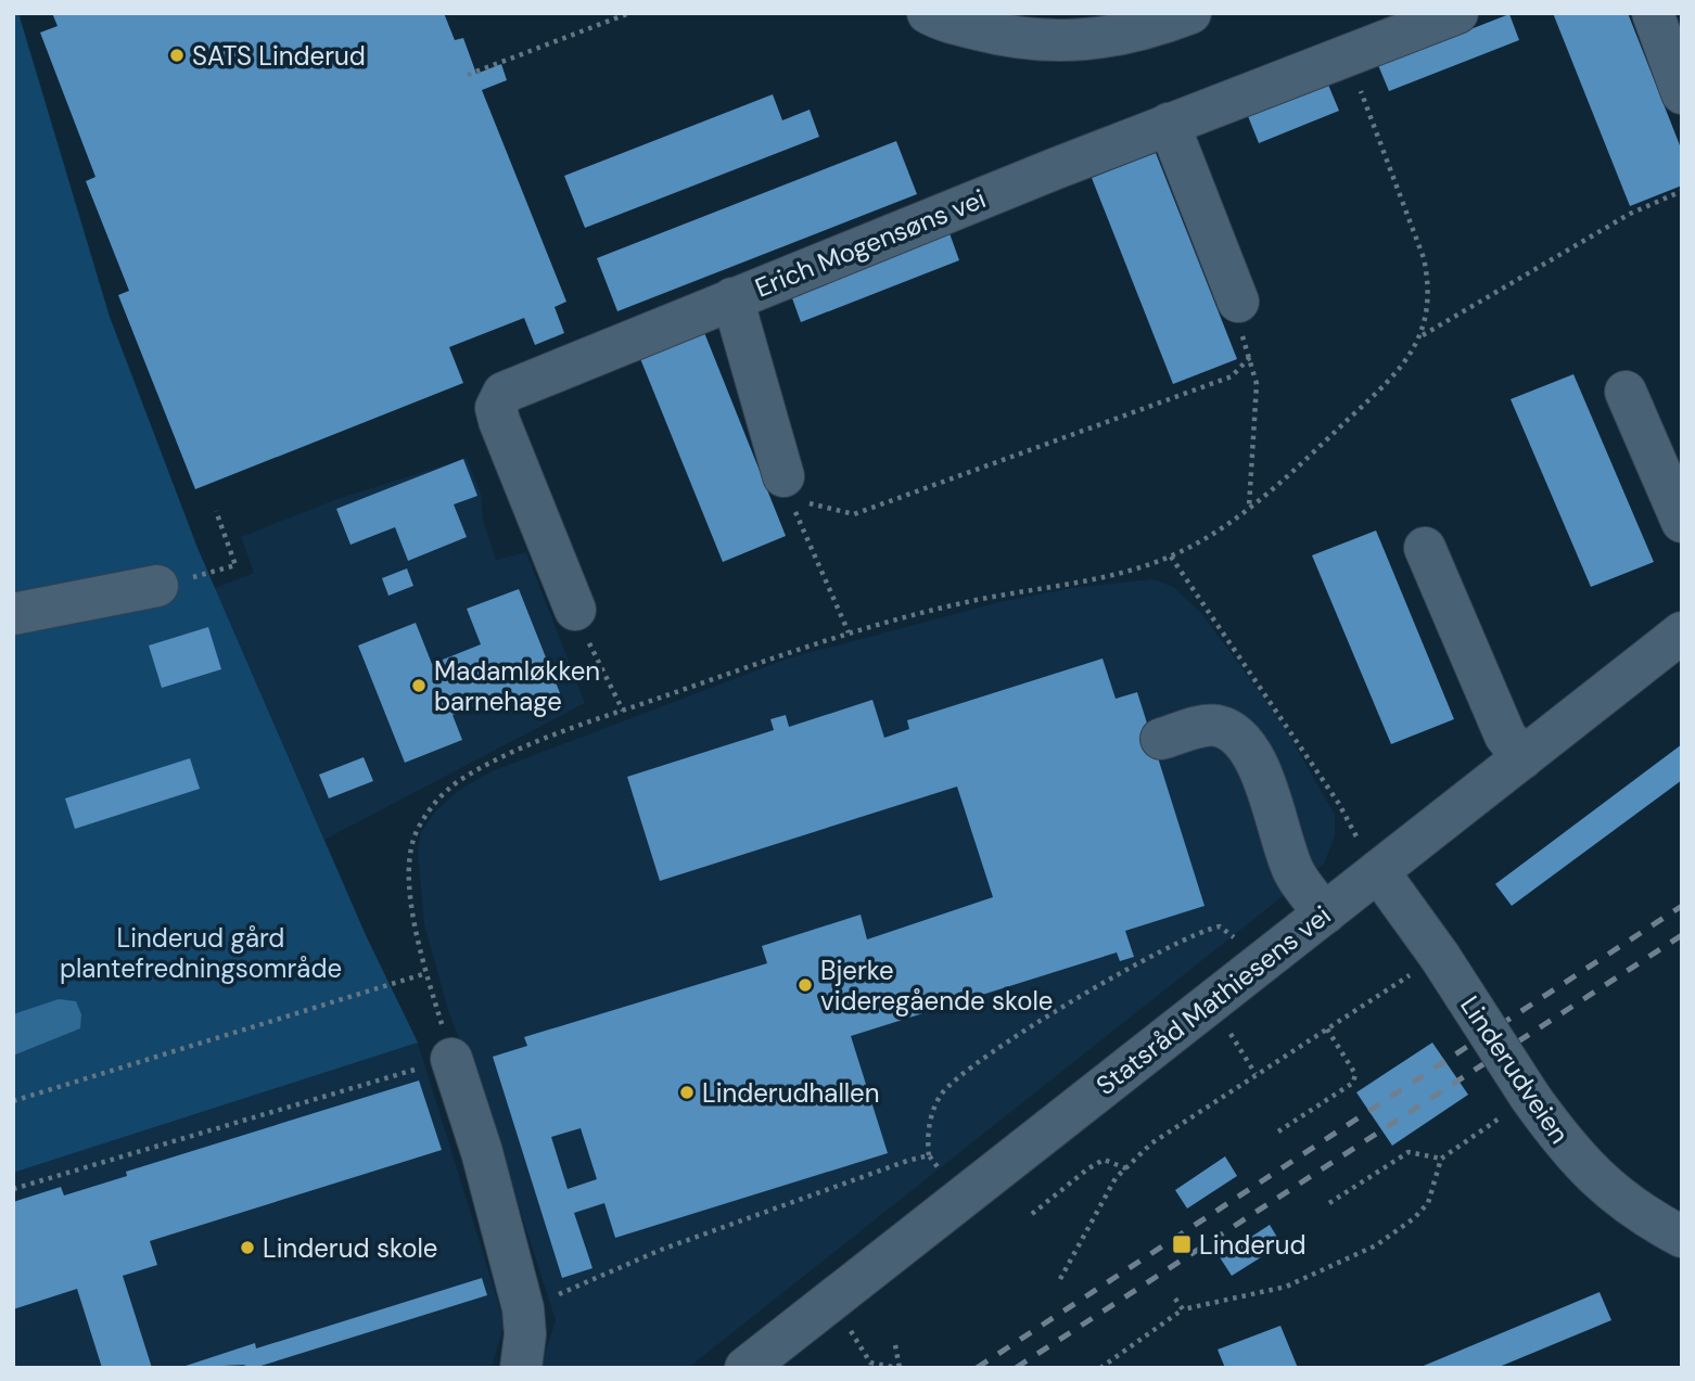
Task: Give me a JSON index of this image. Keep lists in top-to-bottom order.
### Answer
{
  "streets": {
    "street": ["Erich Mogensøns vei", "Statsråd Mathiesens vei", "Linderudveien"]
  },
  "crossings": [
    ["Statsråd Mathiesens vei", "Linderudveien"]
  ],
  "parks": ["Linderud gård plantefredningsområde"],
  "places": {
    "other": [
      "SATS Linderud",
      "Madamløkken barnehage",
      "Bjerke videregående skole",
      "Linderudhallen",
      "Linderud skole"
    ],
    "transit": ["Linderud"]
  }
}
